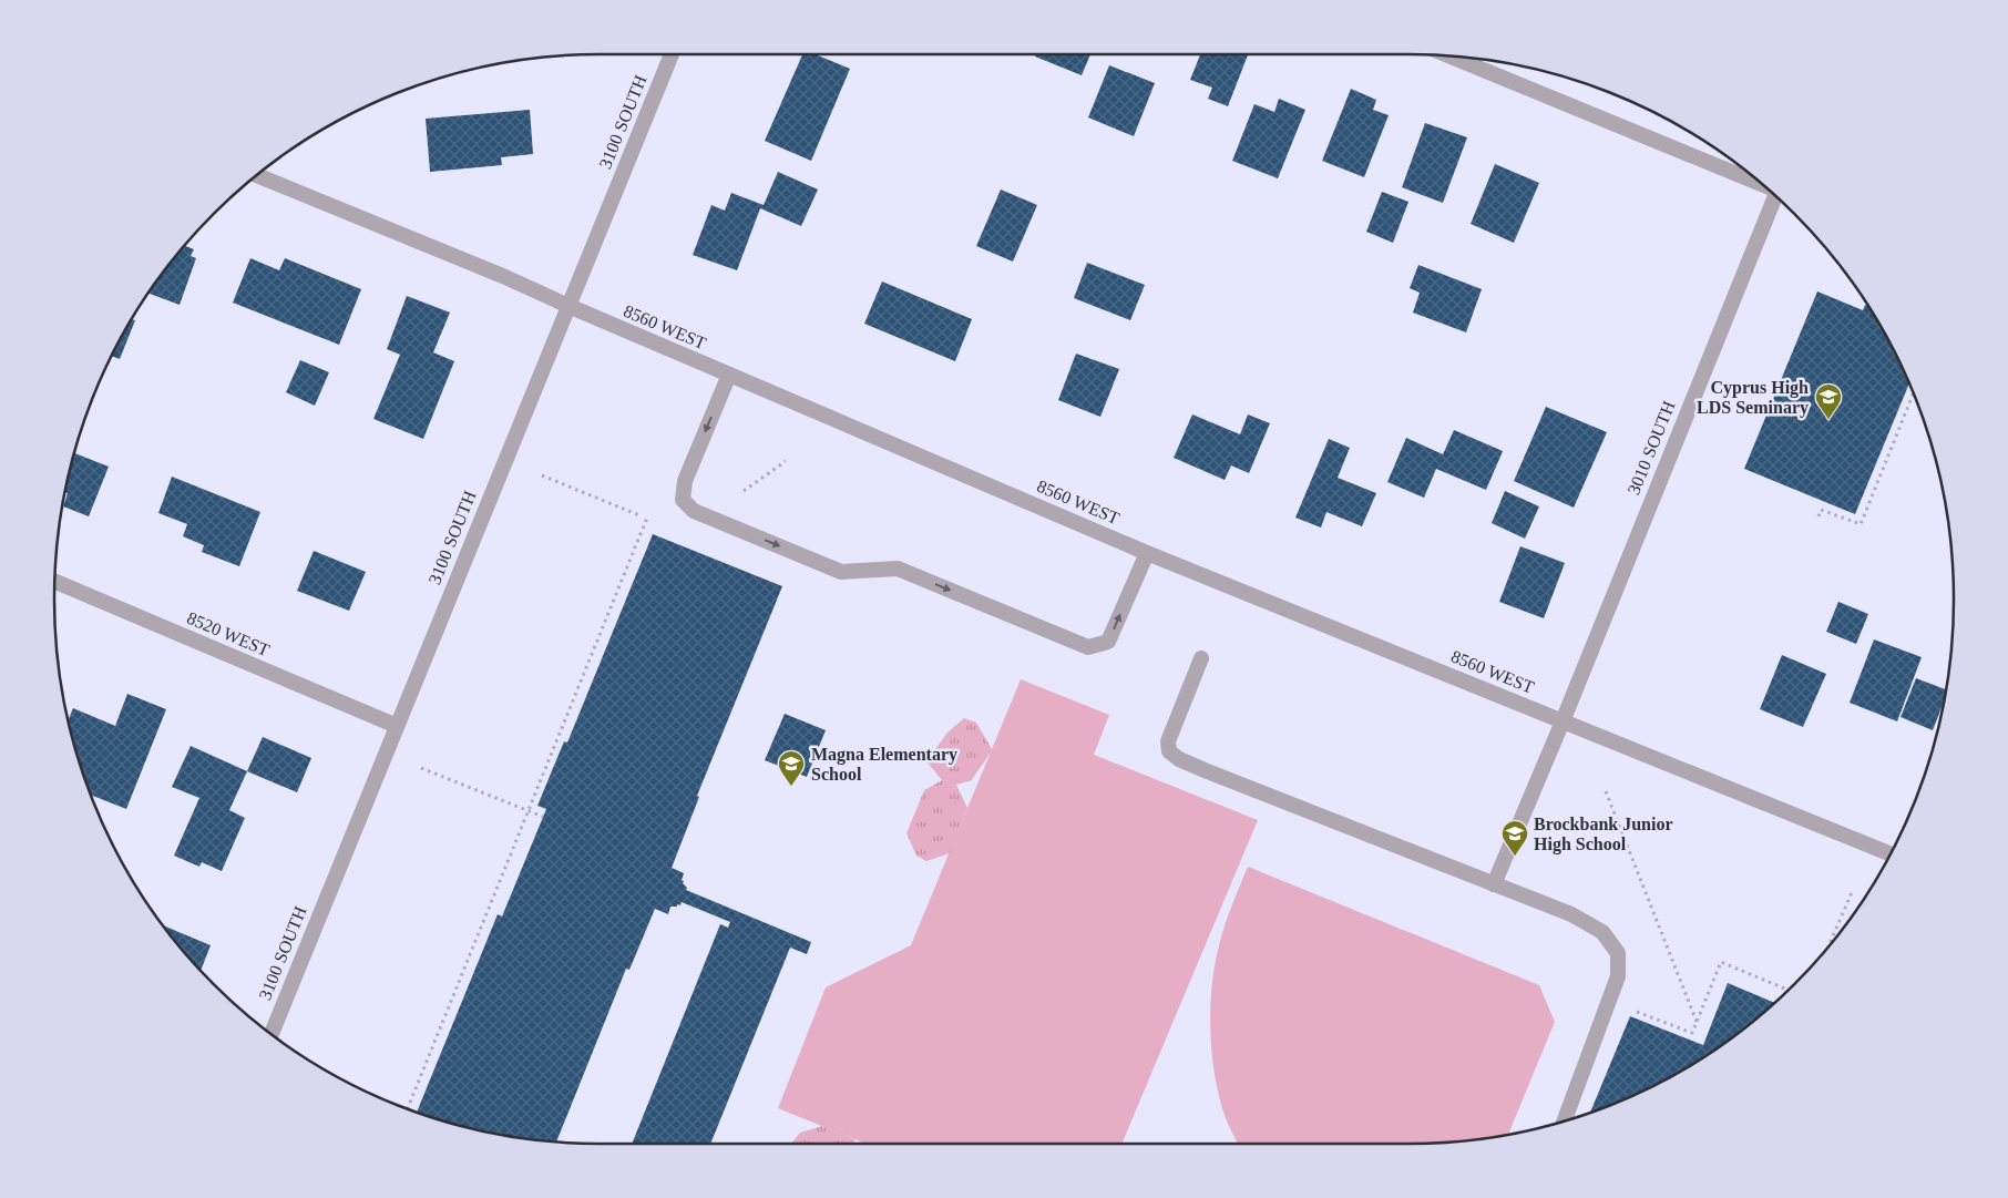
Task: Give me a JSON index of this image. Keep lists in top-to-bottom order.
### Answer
{
  "streets": {
    "street": [
      "3100 SOUTH",
      "8560 WEST",
      "3010 SOUTH",
      "8520 WEST"
    ]
  },
  "crossings": [
    ["3100 SOUTH", "8560 WEST"],
    ["3100 SOUTH", "8520 WEST"],
    ["8560 WEST", "3010 SOUTH"]
  ],
  "places": {
    "school or university": ["Cyprus High LDS Seminary", "Magna Elementary School", "Brockbank Junior High School"]
  }
}
